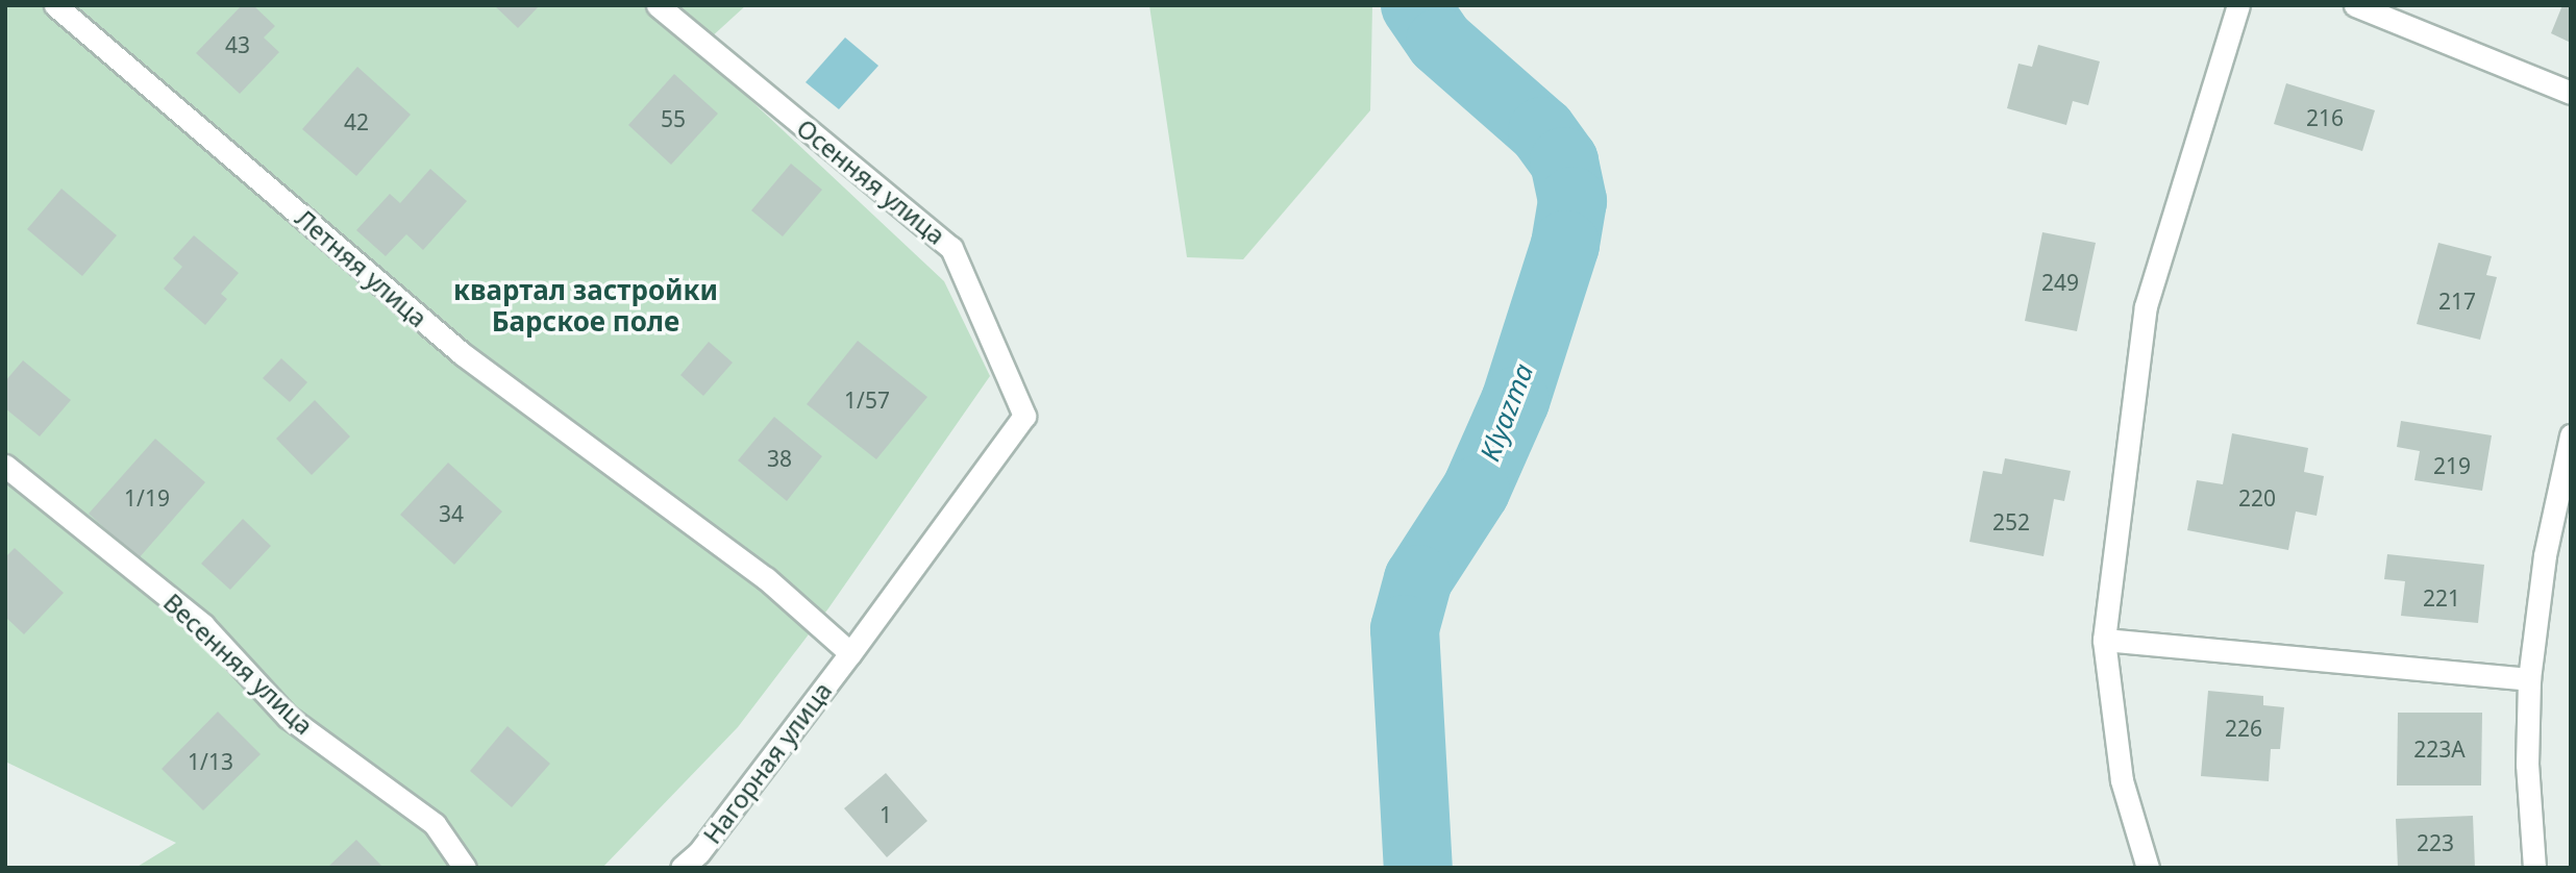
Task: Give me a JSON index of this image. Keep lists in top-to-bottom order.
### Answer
{
  "streets": {
    "street": [
      "Осенняя улица",
      "Летняя улица",
      "Весенняя улица",
      "Нагорная улица"
    ]
  },
  "crossings": [
    ["Осенняя улица", "Летняя улица"],
    ["Осенняя улица", "Нагорная улица"],
    ["Летняя улица", "Нагорная улица"]
  ],
  "districts": ["квартал застройки Барское поле"],
  "water": ["Klyazma"],
  "house_numbers": [
    "43",
    "216",
    "55",
    "42",
    "249",
    "217",
    "1/57",
    "38",
    "219",
    "1/19",
    "220",
    "34",
    "252",
    "221",
    "226",
    "223А",
    "1/13",
    "1",
    "223"
  ]
}
